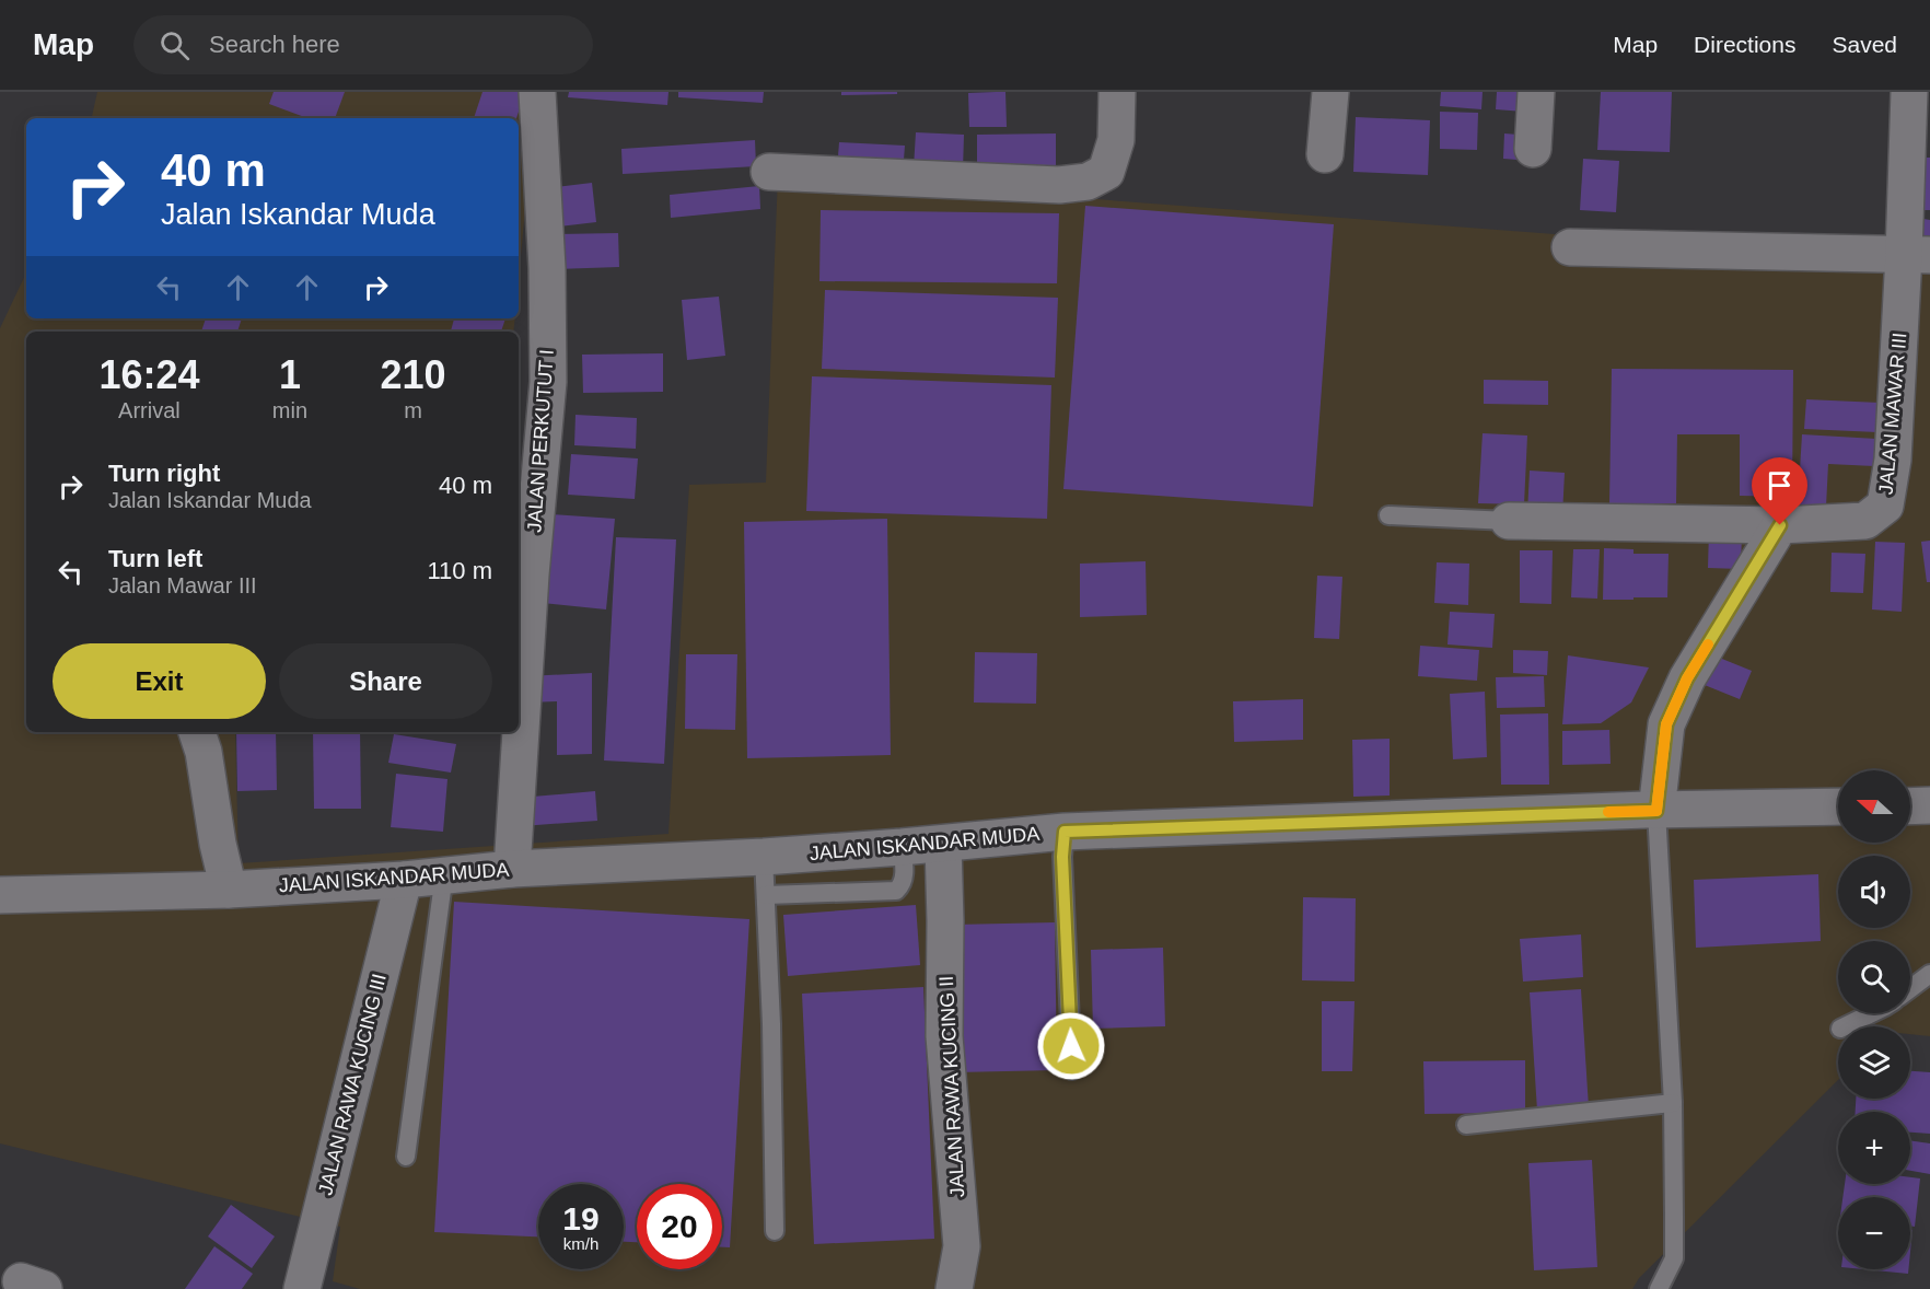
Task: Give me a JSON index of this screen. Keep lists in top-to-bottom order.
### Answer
{
  "streets": {
    "street": [
      "JALAN MAWAR III",
      "JALAN PERKUTUT I",
      "JALAN ISKANDAR MUDA",
      "JALAN RAWA KUCING III",
      "JALAN RAWA KUCING II"
    ]
  },
  "crossings": [
    ["JALAN PERKUTUT I", "JALAN ISKANDAR MUDA"],
    ["JALAN ISKANDAR MUDA", "JALAN RAWA KUCING III"],
    ["JALAN ISKANDAR MUDA", "JALAN RAWA KUCING II"]
  ],
  "north": "left",
  "page": {
    "header": "Map",
    "search": "Search here",
    "nav": ["Map", "Directions", "Saved"],
    "turn": ["40 m", "Jalan Iskandar Muda"],
    "eta": [
      "16:24",
      "Arrival",
      "1",
      "min",
      "210",
      "m"
    ],
    "list": [
      {
        "name": "Turn right",
        "note": "Jalan Iskandar Muda",
        "value": "40 m"
      },
      {
        "name": "Turn left",
        "note": "Jalan Mawar III",
        "value": "110 m"
      }
    ],
    "buttons": ["Exit", "Share"],
    "map_buttons": ["+", "−"],
    "speed": "19 km/h",
    "limit": "20"
  }
}
